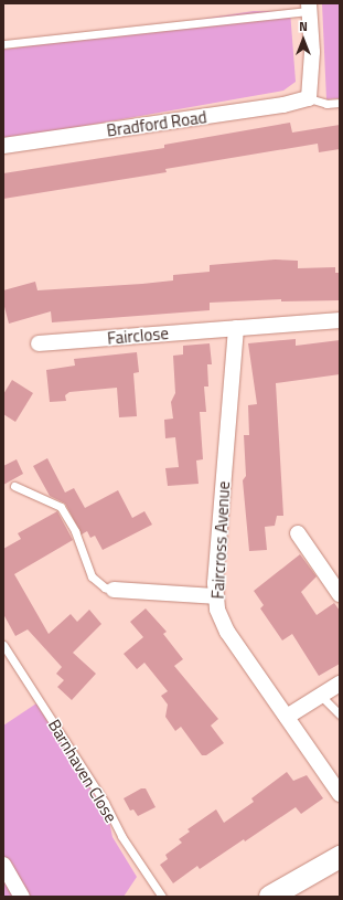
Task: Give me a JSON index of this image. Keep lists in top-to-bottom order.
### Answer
{
  "streets": {
    "street": ["Bradford Road", "Fairclose", "Faircross Avenue"],
    "lane": ["Barnhaven Close"]
  },
  "crossings": [
    ["Fairclose", "Faircross Avenue"]
  ],
  "north": "top"
}
